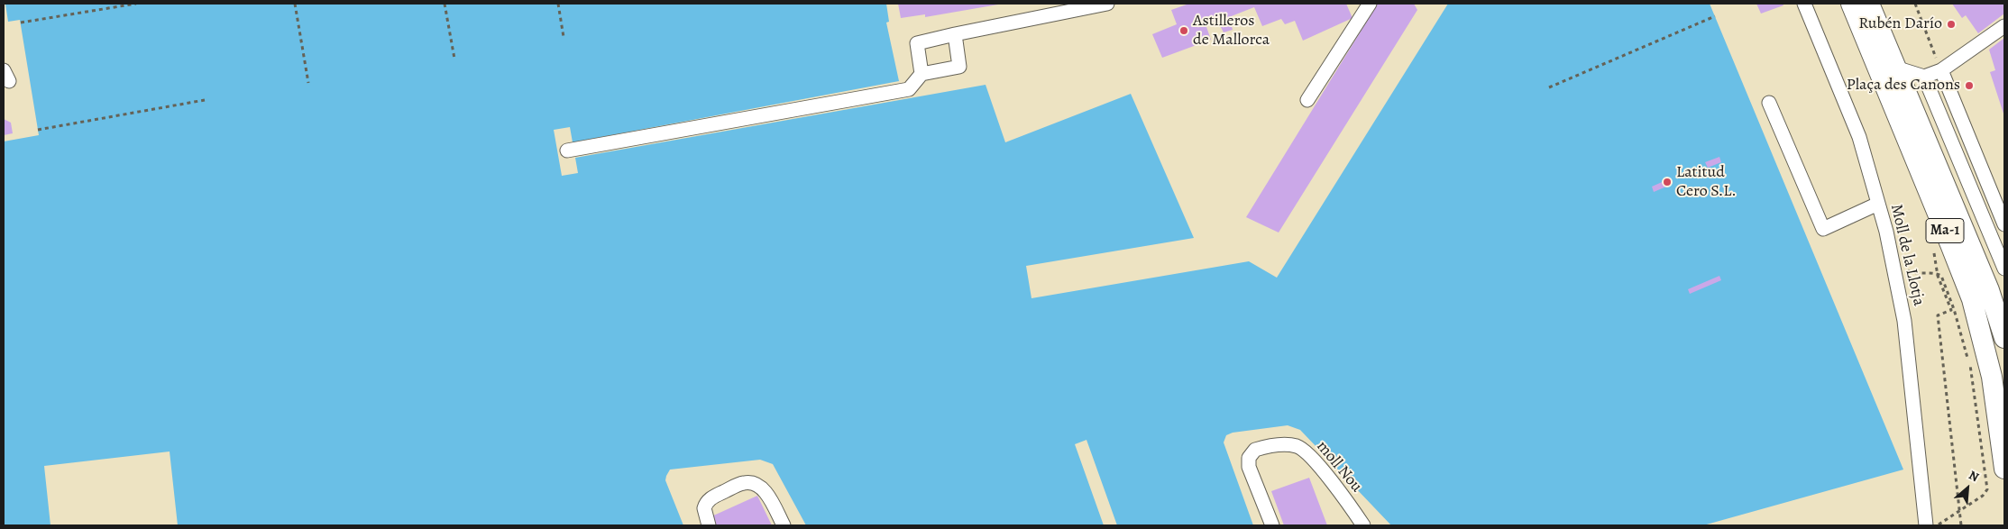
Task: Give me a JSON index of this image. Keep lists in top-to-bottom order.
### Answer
{
  "streets": {
    "highway": ["Ma-1"],
    "street": ["Moll de la Llotja", "moll Nou"]
  },
  "places": [
    "Rubén Darío",
    "Astilleros de Mallorca",
    "Plaça des Canons",
    "Latitud Cero S.L."
  ],
  "north": "top right"
}
